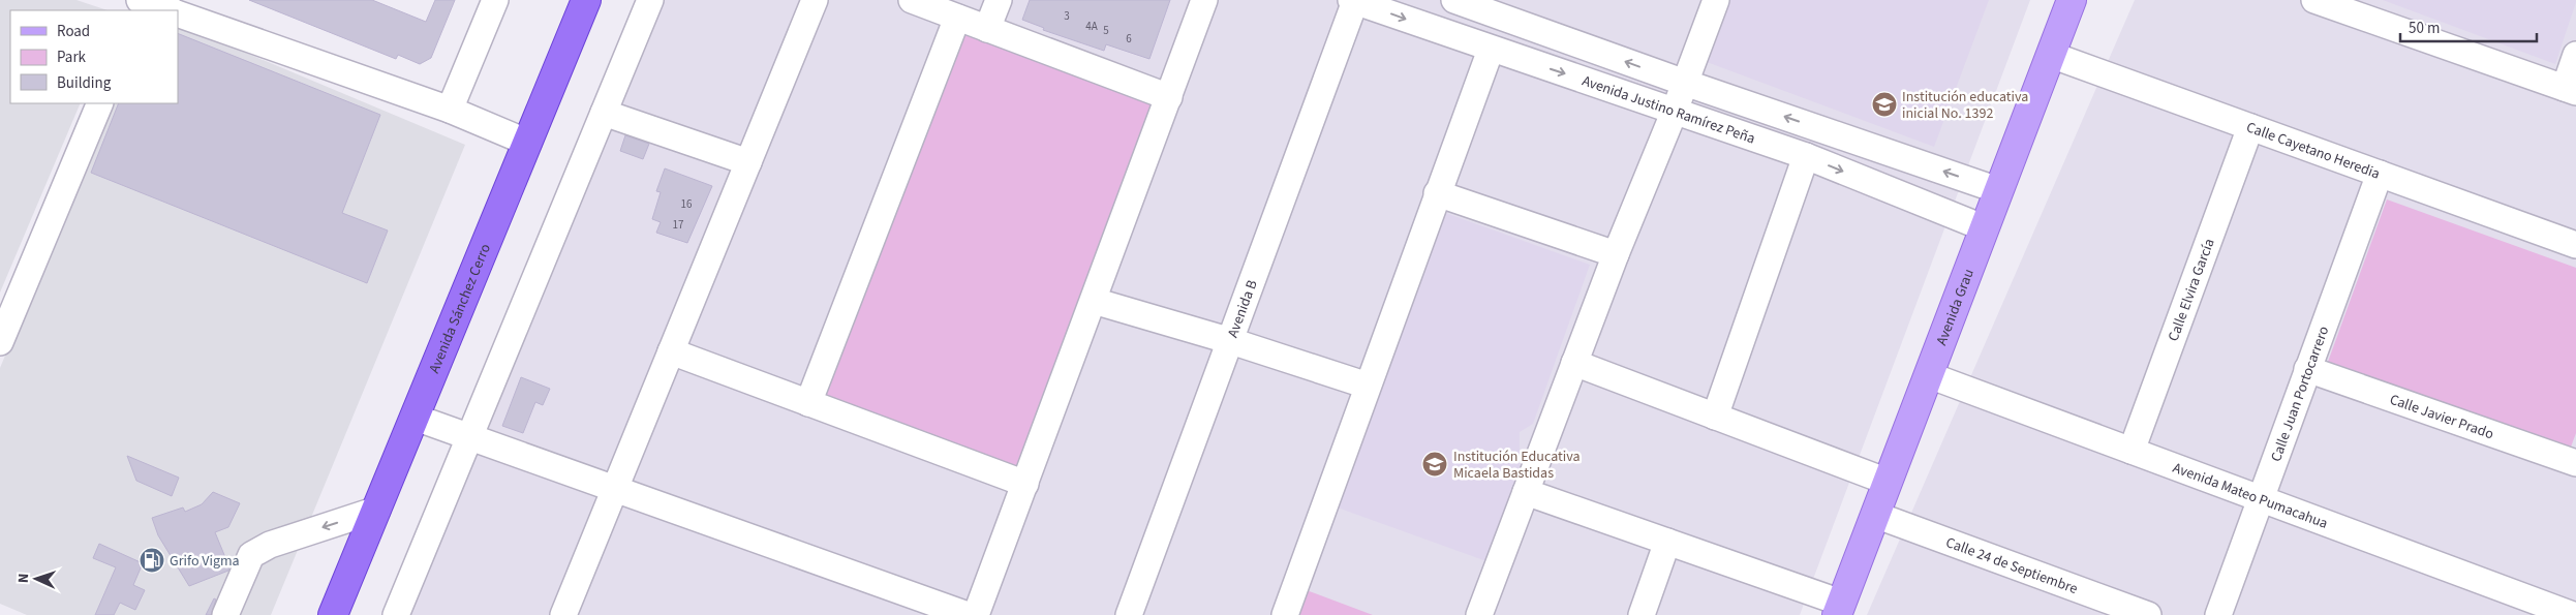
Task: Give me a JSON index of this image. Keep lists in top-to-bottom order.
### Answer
{
  "streets": {
    "highway": ["Avenida Sánchez Cerro"],
    "main road": ["Avenida Grau"],
    "street": [
      "Avenida Justino Ramírez Peña",
      "Calle Cayetano Heredia",
      "Calle Elvira García",
      "Avenida B",
      "Calle Juan Portocarrero",
      "Calle Javier Prado",
      "Avenida Mateo Pumacahua",
      "Calle 24 de Septiembre"
    ]
  },
  "crossings": [
    ["Avenida Justino Ramírez Peña", "Avenida Grau"],
    ["Avenida Justino Ramírez Peña", "Avenida B"],
    ["Calle Cayetano Heredia", "Calle Elvira García"],
    ["Calle Cayetano Heredia", "Avenida Grau"],
    ["Calle Cayetano Heredia", "Calle Juan Portocarrero"],
    ["Calle Elvira García", "Avenida Mateo Pumacahua"],
    ["Avenida Grau", "Avenida Mateo Pumacahua"],
    ["Avenida Grau", "Calle 24 de Septiembre"],
    ["Calle Juan Portocarrero", "Calle Javier Prado"],
    ["Calle Juan Portocarrero", "Avenida Mateo Pumacahua"]
  ],
  "places": {
    "school or university": ["Institución educativa inicial No. 1392", "Institución Educativa Micaela Bastidas"],
    "fuel station": ["Grifo Vigma"]
  },
  "house_numbers": [
    "3",
    "4A",
    "5",
    "6",
    "16",
    "17"
  ],
  "legend": ["Road", "Park", "Building"],
  "scale_bar": "50 m",
  "north": "left"
}
